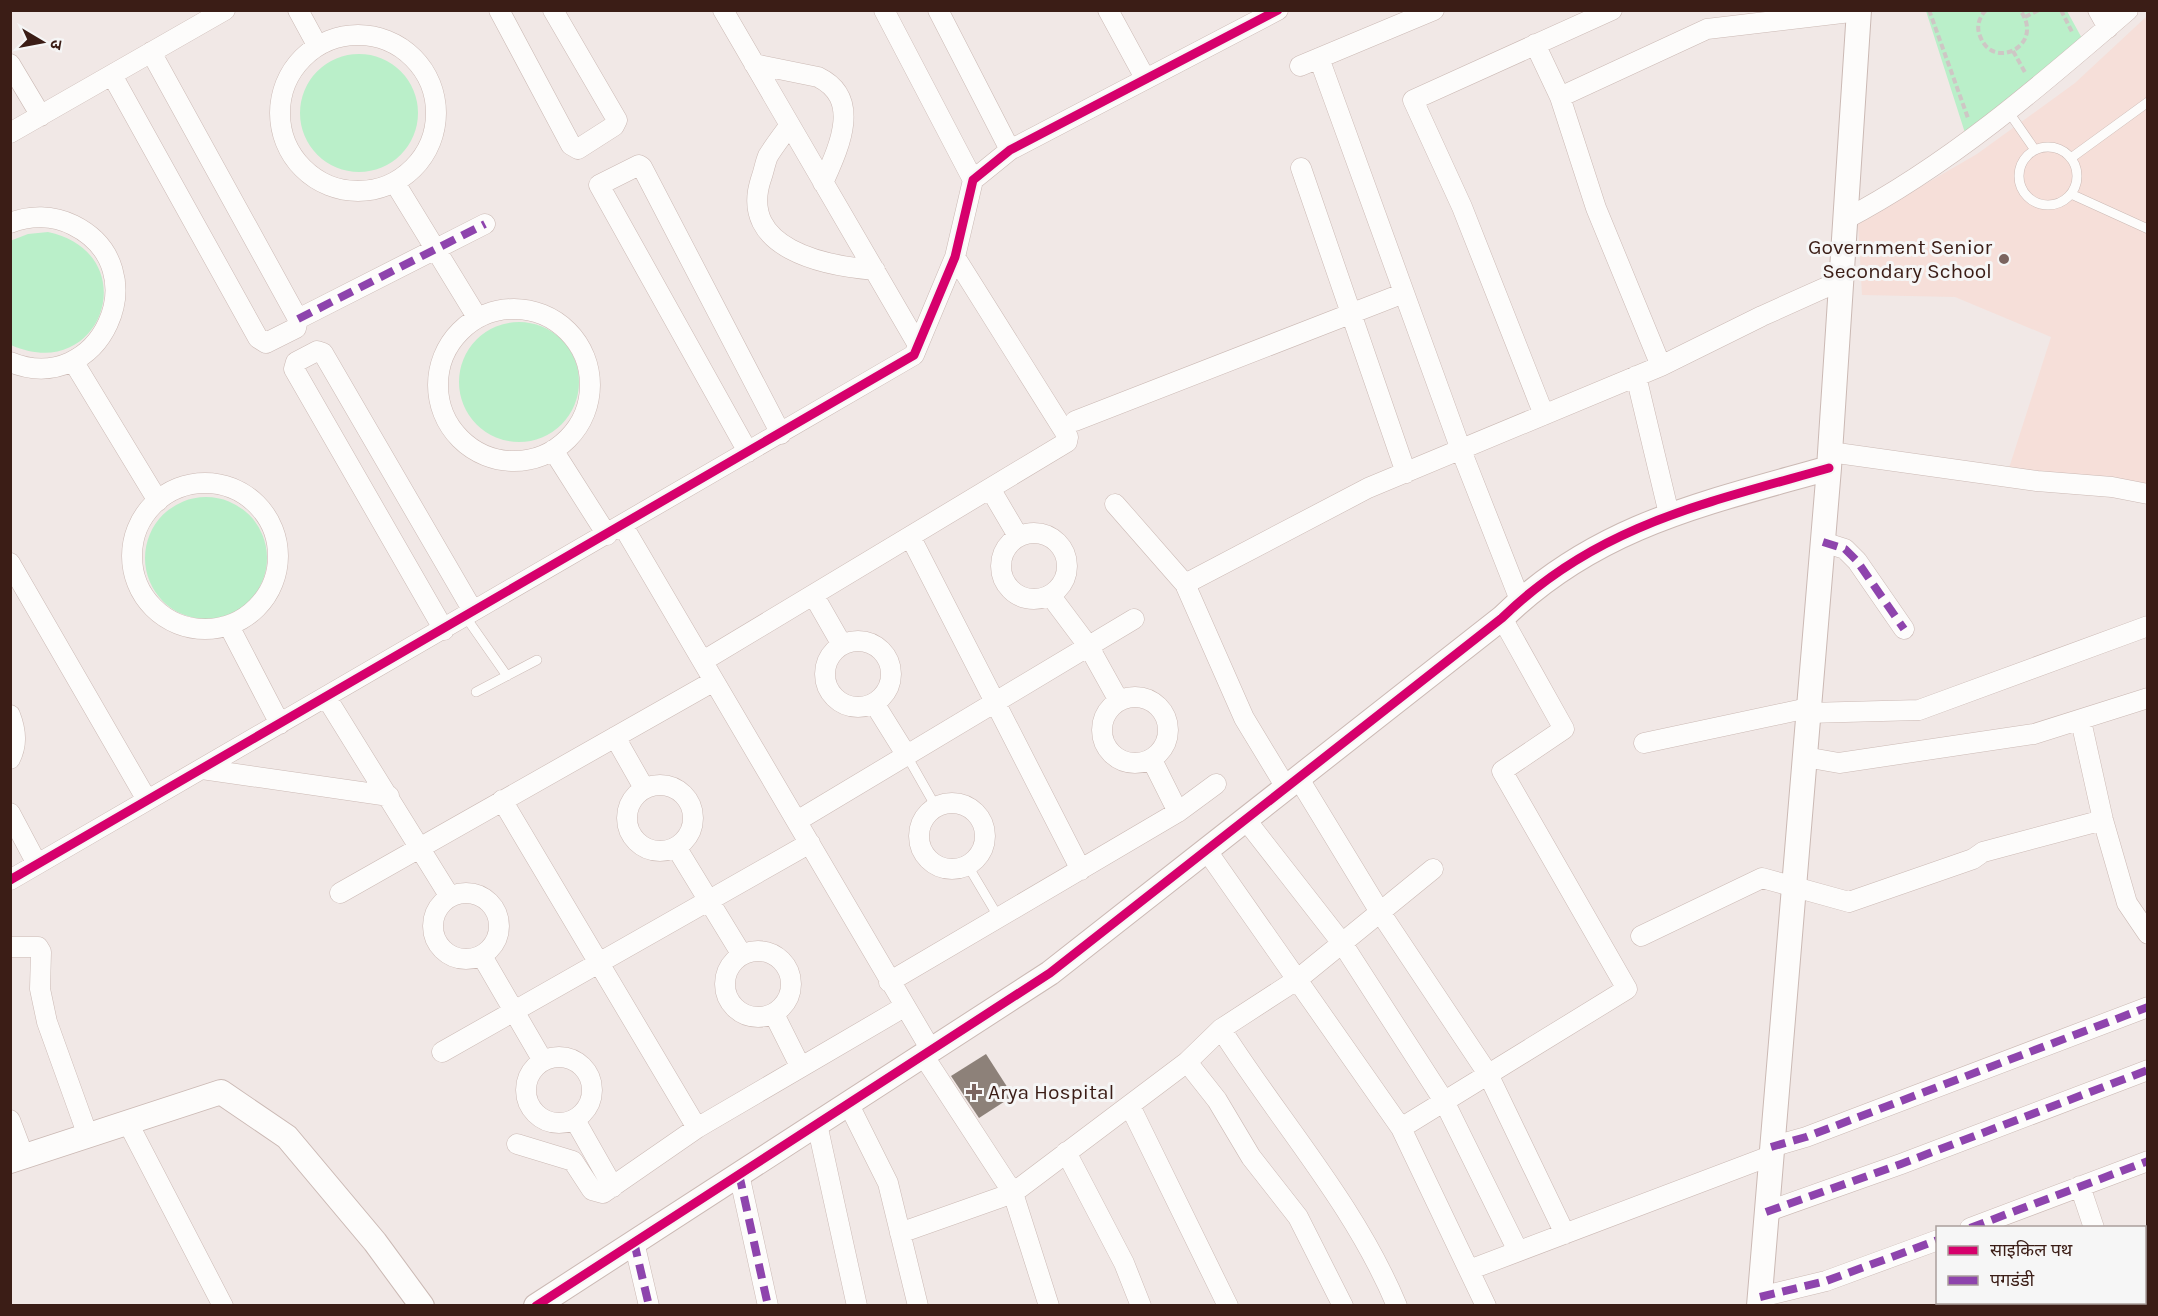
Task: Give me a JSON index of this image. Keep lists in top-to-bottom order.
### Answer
{
  "places": {
    "other": ["Government Senior Secondary School"],
    "health": ["Arya Hospital"]
  },
  "legend": ["साइकिल पथ", "पगडंडी"],
  "north": "right"
}
